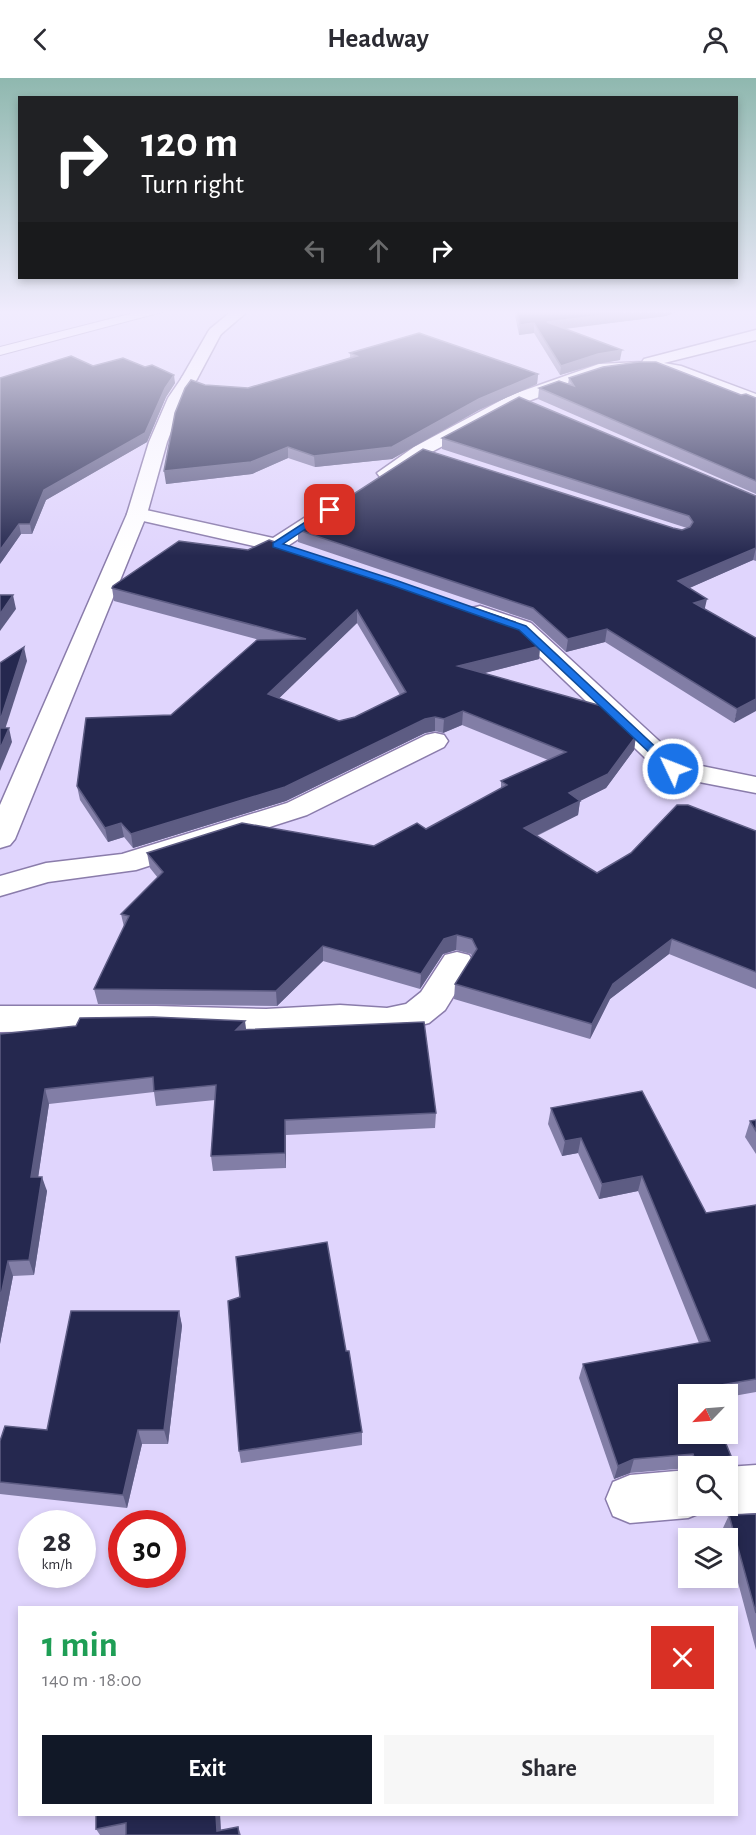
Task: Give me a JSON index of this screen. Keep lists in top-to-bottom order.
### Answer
{
  "north": "bottom left",
  "page": {
    "header": "Headway",
    "turn": ["120 m", "Turn right"],
    "speed": "28 km/h",
    "limit": "30",
    "heading": ["1 min", "140 m · 18:00"],
    "buttons": ["Exit", "Share"]
  }
}
